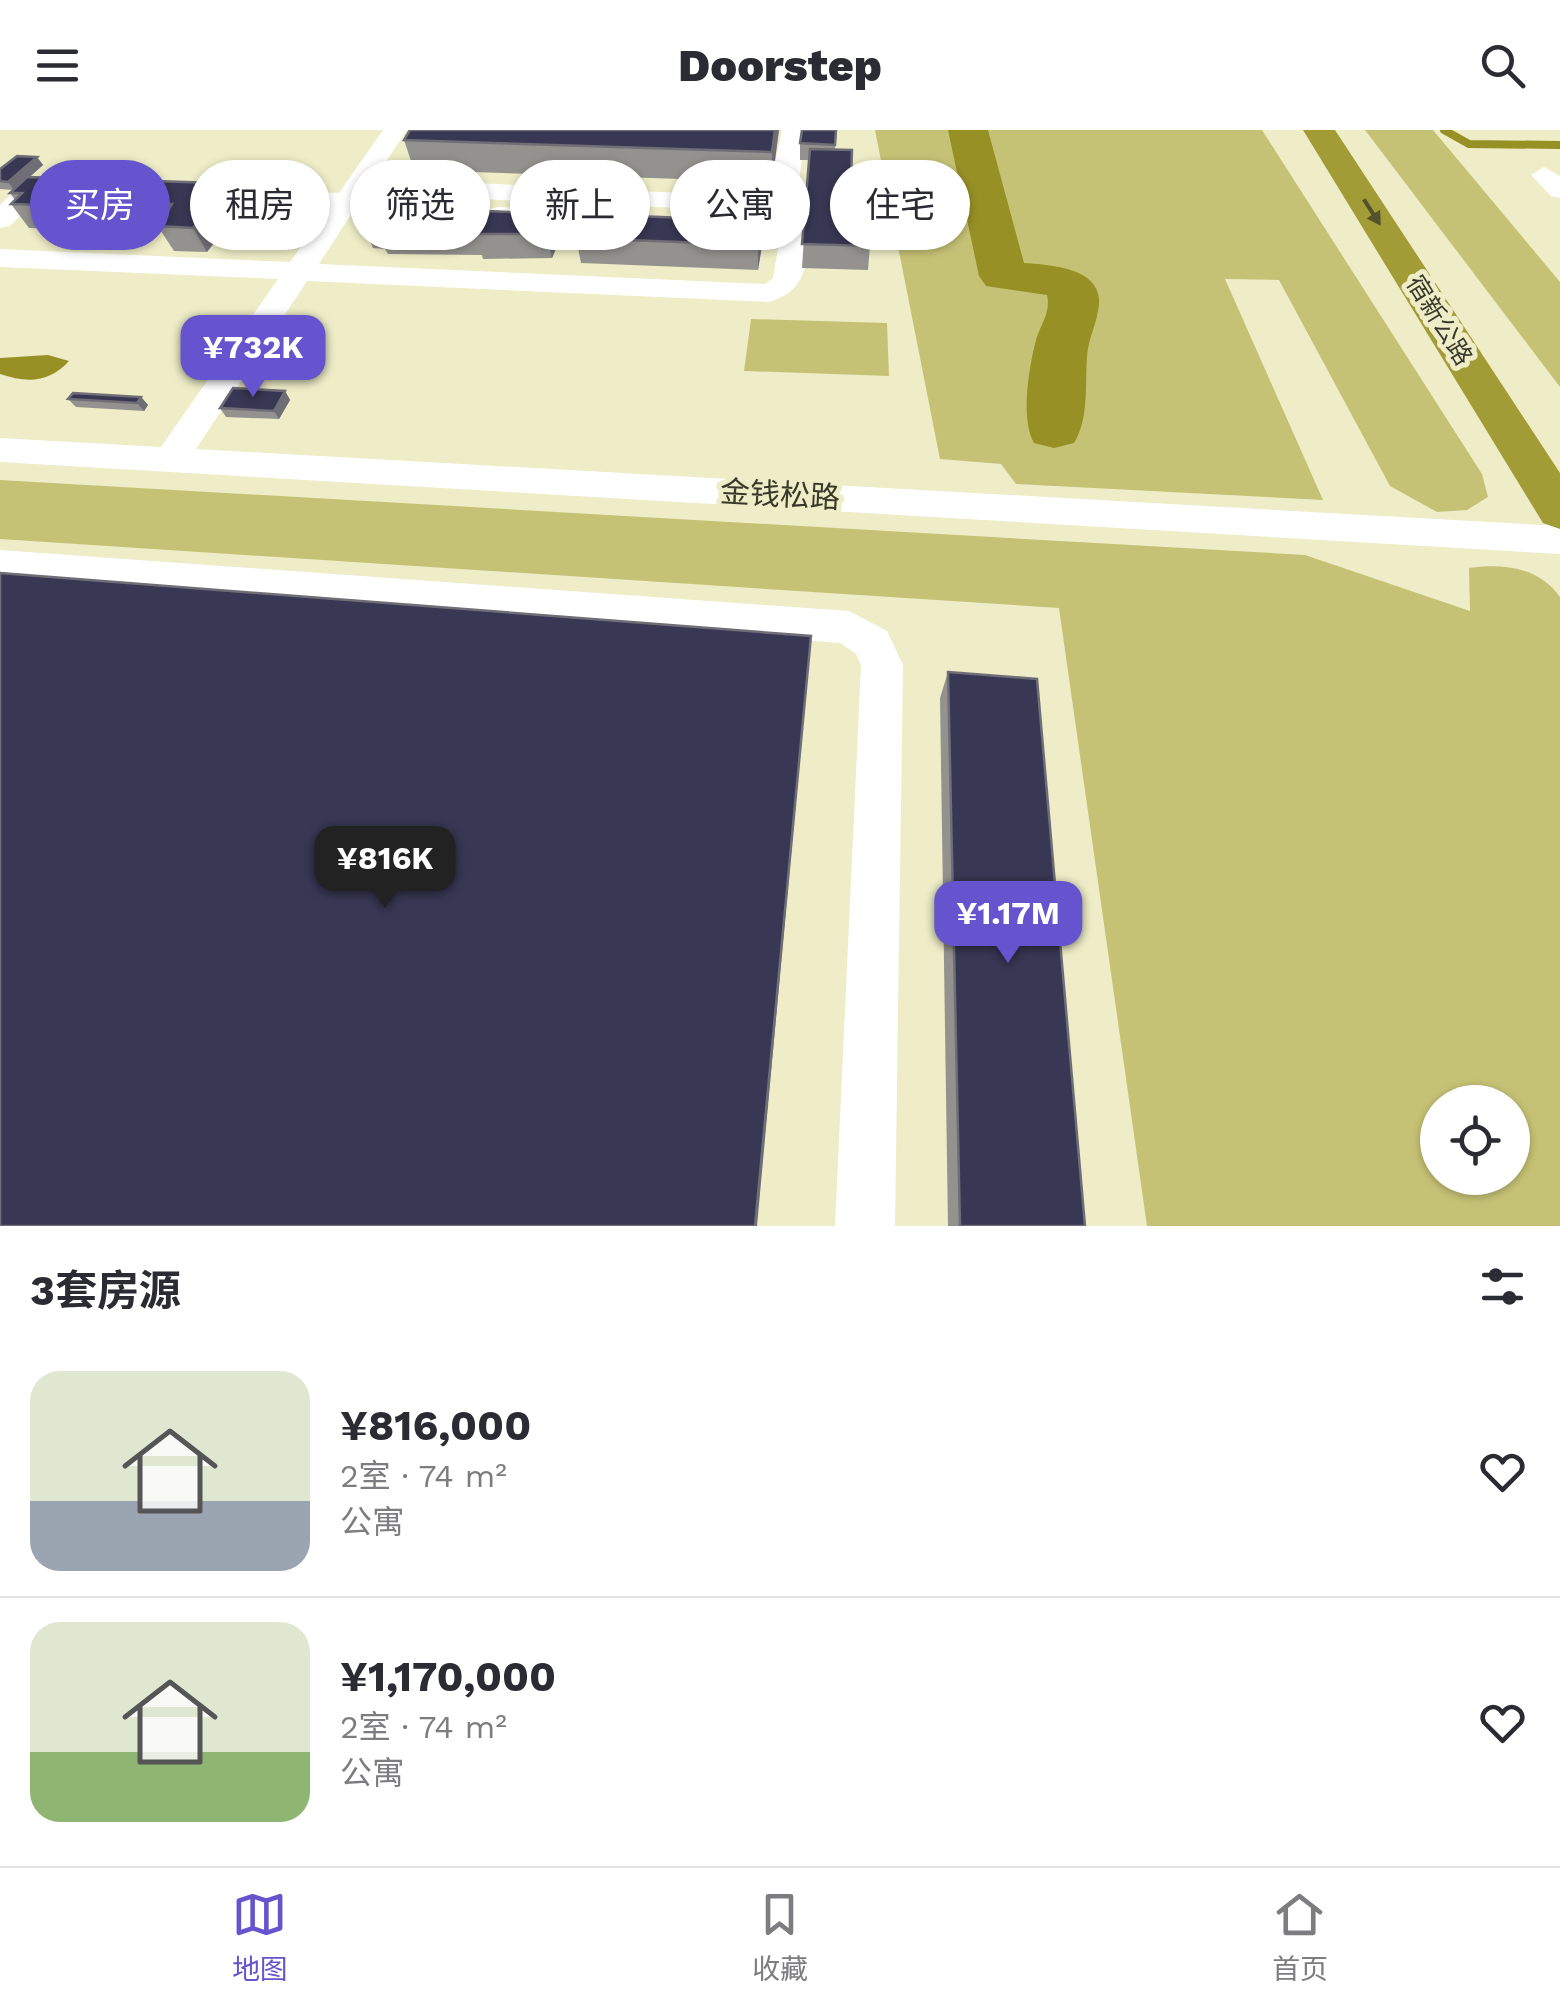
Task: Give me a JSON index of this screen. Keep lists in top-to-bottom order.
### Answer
{
  "streets": {
    "highway": ["宿新公路"],
    "street": ["金钱松路"]
  },
  "page": {
    "header": "Doorstep",
    "chip": [
      "买房",
      "租房",
      "筛选",
      "新上",
      "公寓",
      "住宅"
    ],
    "price": ["¥732K", "¥816K", "¥1.17M"],
    "heading": "3套房源",
    "list": [
      {
        "name": "¥816,000",
        "note": "2室 · 74 m² · 公寓"
      },
      {
        "name": "¥1,170,000",
        "note": "2室 · 74 m² · 公寓"
      }
    ],
    "tabs": ["地图", "收藏", "首页"]
  }
}
